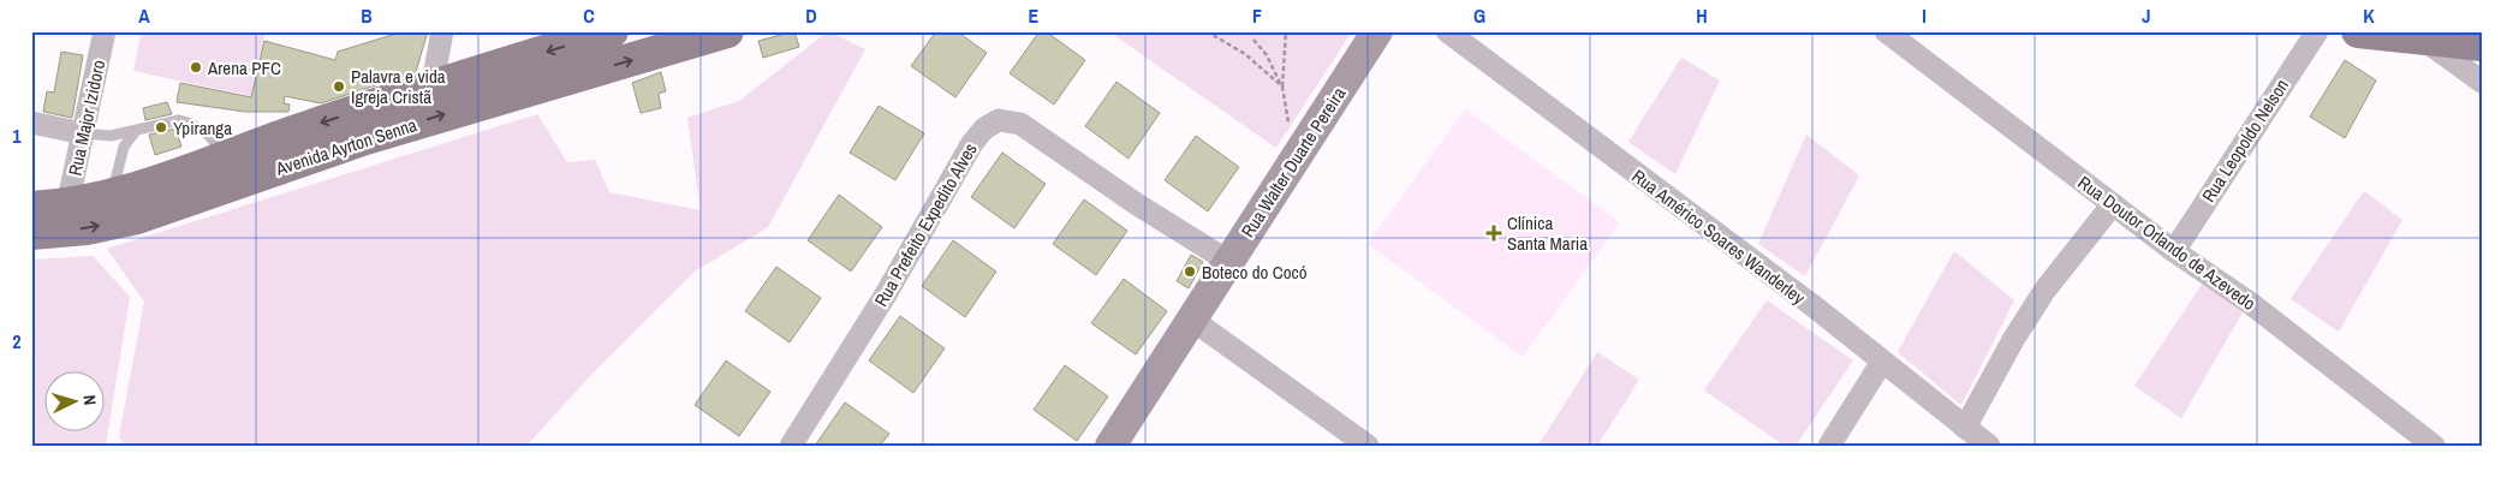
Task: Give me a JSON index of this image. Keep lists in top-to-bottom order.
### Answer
{
  "streets": {
    "main road": ["Avenida Ayrton Senna", "Rua Walter Duarte Pereira"],
    "street": [
      "Rua Major Izidoro",
      "Rua Leopoldo Nelson",
      "Rua Prefeito Expedito Alves",
      "Rua Américo Soares Wanderley",
      "Rua Doutor Orlando de Azevedo"
    ]
  },
  "crossings": [
    ["Rua Major Izidoro", "Avenida Ayrton Senna"],
    ["Rua Leopoldo Nelson", "Rua Doutor Orlando de Azevedo"],
    ["Rua Walter Duarte Pereira", "Rua Prefeito Expedito Alves"]
  ],
  "places": {
    "other": [
      "Arena PFC",
      "Palavra e vida Igreja Cristã",
      "Ypiranga",
      "Boteco do Cocó"
    ],
    "health": ["Clínica Santa Maria"]
  },
  "north": "right",
  "grid": {
    "columns": [
      "A",
      "B",
      "C",
      "D",
      "E",
      "F",
      "G",
      "H",
      "I",
      "J",
      "K"
    ],
    "rows": ["1", "2"]
  }
}
